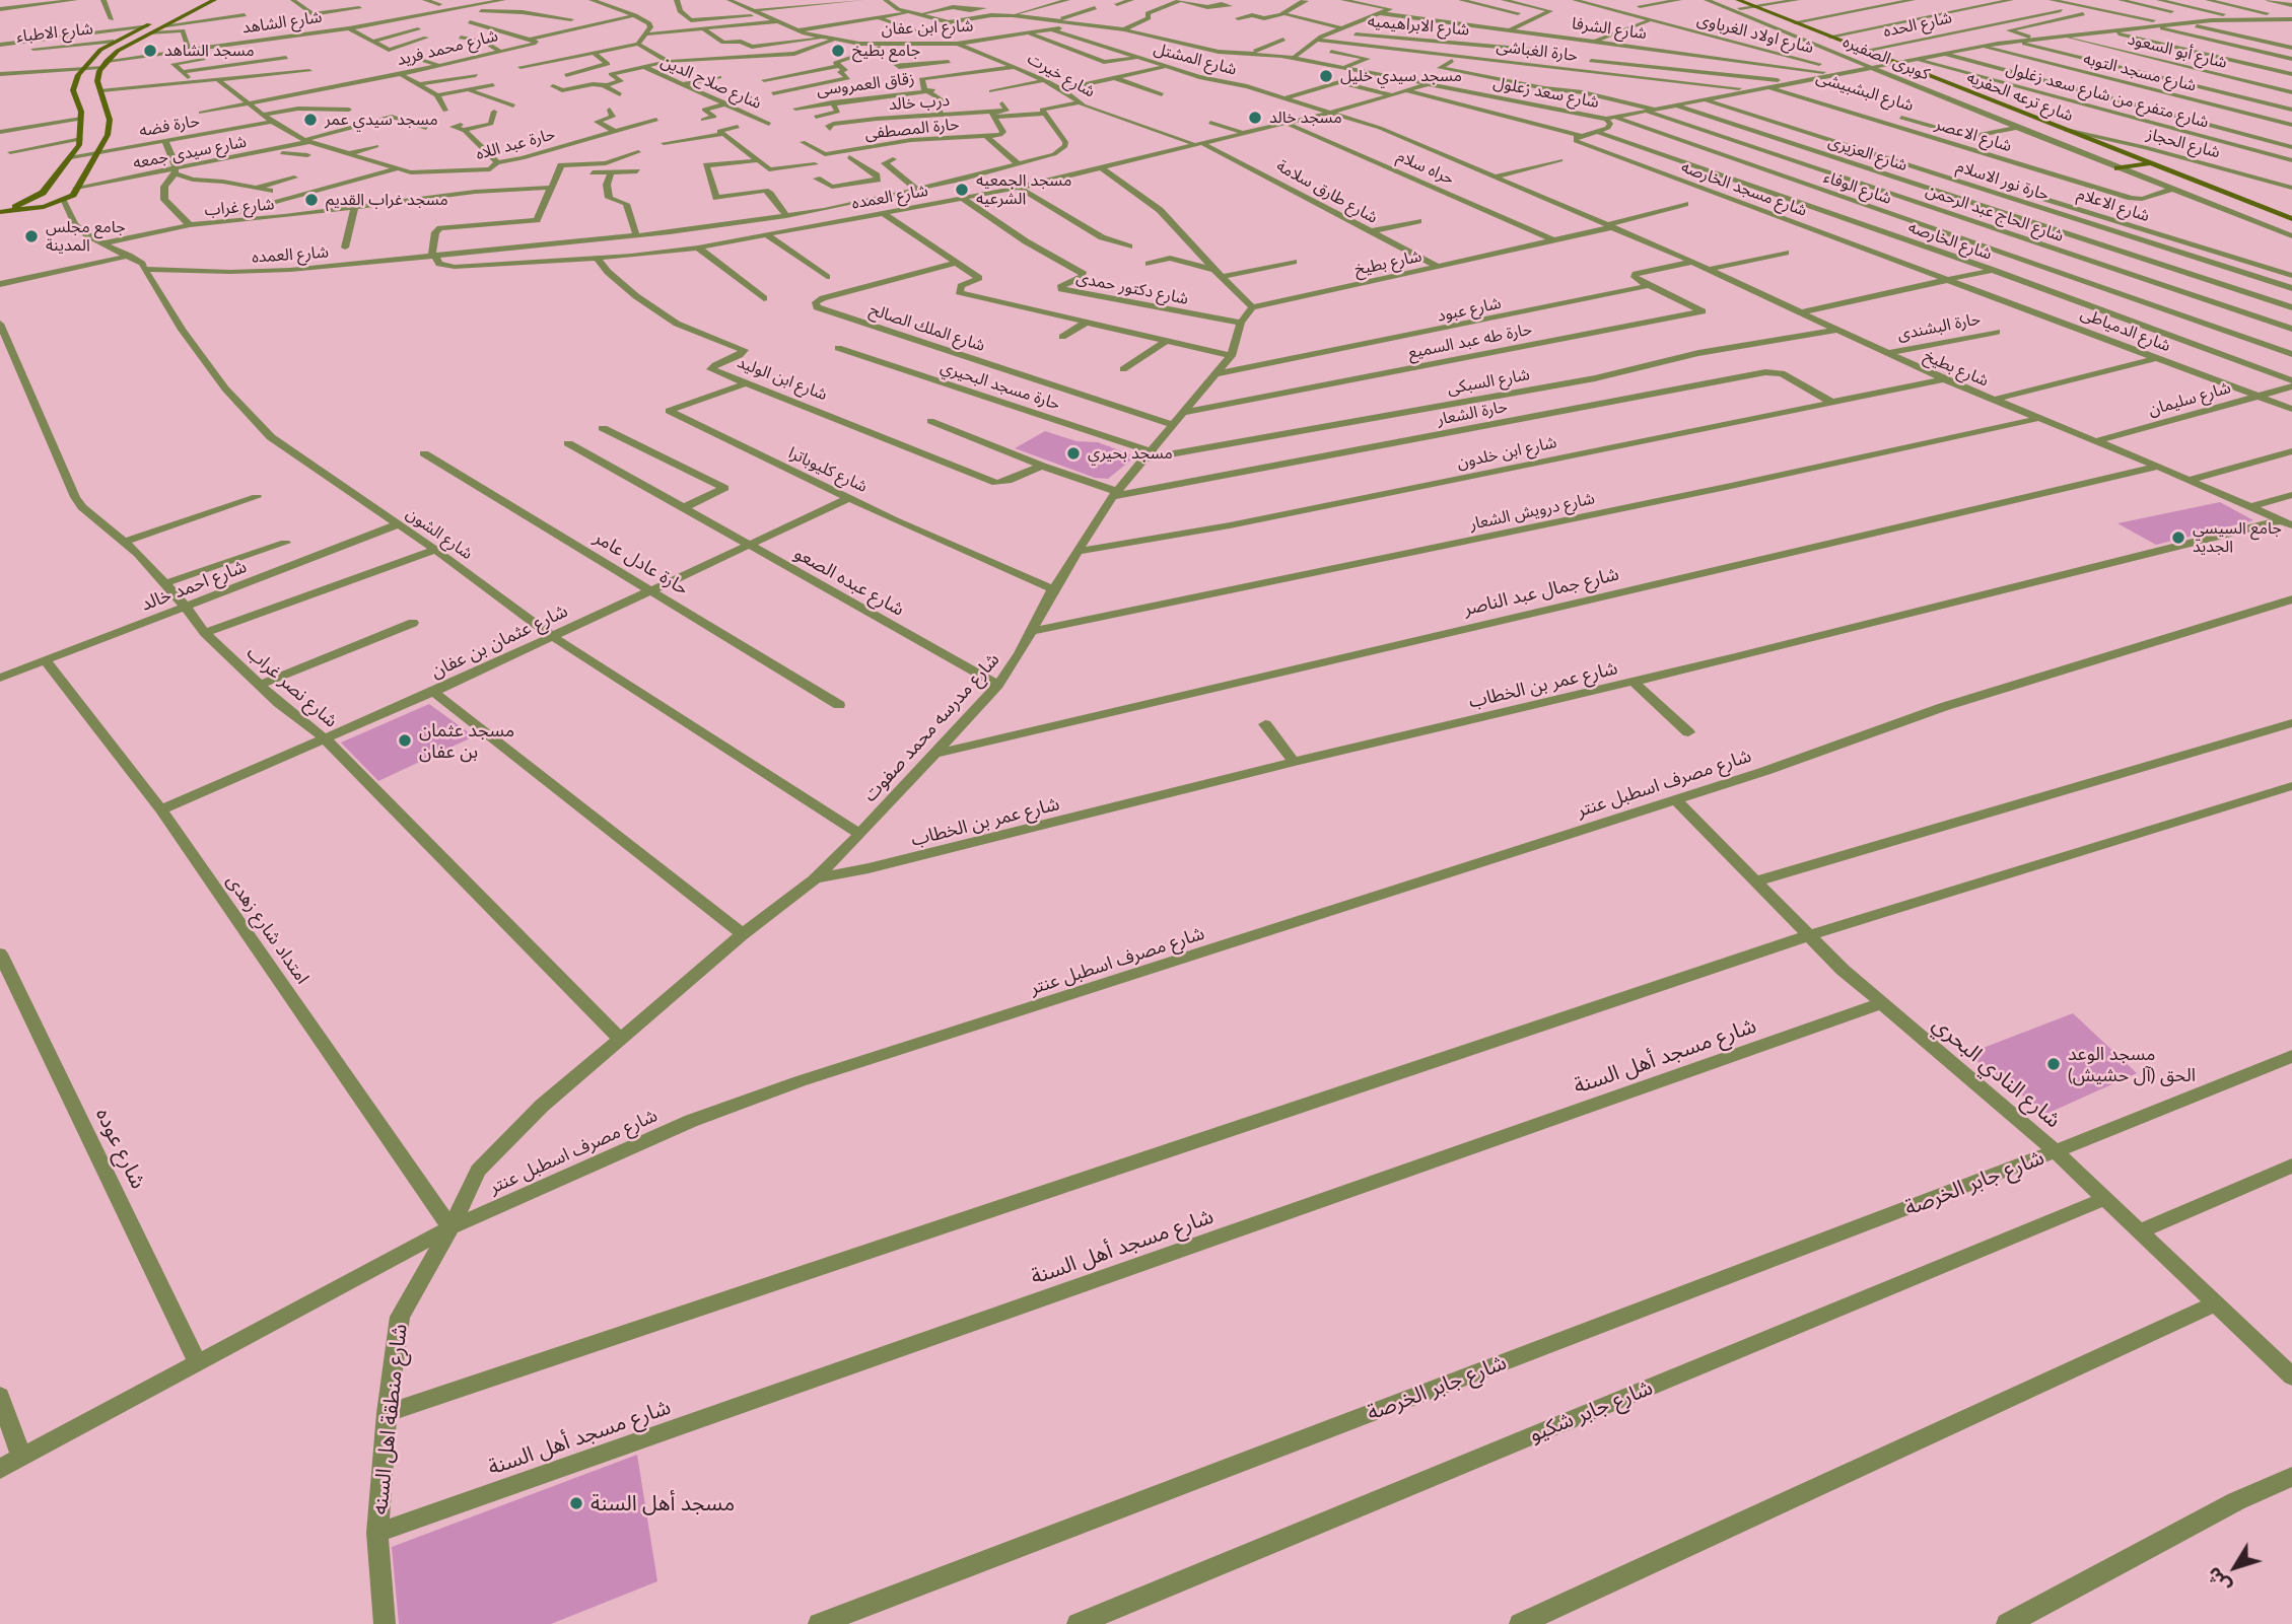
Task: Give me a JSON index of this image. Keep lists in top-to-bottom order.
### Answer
{
  "streets": {
    "street": [
      "شارع الشاهد",
      "شارع الحده",
      "شارع الابراهيميه",
      "شارع ابن عفان",
      "شارع الشرفا",
      "شارع الاطباء",
      "شارع اولاد الغرباوى",
      "شارع محمد فريد",
      "حارة الغباشى",
      "شارع أبو السعود",
      "كوبرى الصفيره",
      "شارع المشتل",
      "شارع مسجد التوبه",
      "شارع خيرت",
      "شارع صلاح الدين",
      "زقاق العمروسى",
      "شارع البشبيشى",
      "شارع سعد زعلول",
      "شارع متفرع من شارع سعد زغلول",
      "شارع ترعه الحفريه",
      "درب خالد",
      "حارة فضه",
      "حارة المصطفى",
      "شارع الاعصر",
      "شارع الحجاز",
      "حارة عبد اللاه",
      "شارع سيدى جمعه",
      "شارع العزيرى",
      "حراه سلام",
      "حارة نور الاسلام",
      "شارع الوفاء",
      "شارع مسجد الخارصه",
      "شارع طارق سلامة",
      "شارع العمده",
      "شارع الاعلام",
      "شارع غراب",
      "شارع الحاج عبد الرحمن",
      "شارع الخارصه",
      "شارع بطيخ",
      "شارع دكتور حمدى",
      "شارع عبود",
      "حارة البشندى",
      "شارع الملك الصالح",
      "شارع الدمياطى",
      "حارة طه عبد السميع",
      "شارع ابن الوليد",
      "شارع السبكى",
      "حارة مسجد البحيري",
      "شارع سليمان",
      "حارة الشعار",
      "شارع ابن خلدون",
      "شارع كليوباترا",
      "شارع درويش الشعار",
      "شارع الشون",
      "حارة عادل عامر",
      "شارع عبده الصعو",
      "شارع احمد خالد",
      "شارع جمال عبد الناصر",
      "شارع عثمان بن عفان",
      "شارع عمر بن الخطاب",
      "شارع نصر غراب",
      "شارع مدرسه محمد صفوت",
      "شارع مصرف اسطبل عنتر",
      "امتداد شارع زهدى",
      "شارع مسجد أهل السنة",
      "شارع النادي البحري",
      "شارع عوده",
      "شارع جابر الخرصة",
      "شارع جابر شكيو",
      "شارع منطقة اهل السنه"
    ]
  },
  "crossings": [
    ["شارع الحده", "شارع ترعه الحفريه"],
    ["شارع ابن عفان", "شارع المشتل"],
    ["شارع ابن عفان", "شارع خيرت"],
    ["شارع ابن عفان", "شارع سعد زعلول"],
    ["شارع الشرفا", "شارع سعد زعلول"],
    ["شارع اولاد الغرباوى", "شارع سعد زعلول"],
    ["حارة الغباشى", "شارع سعد زعلول"],
    ["شارع أبو السعود", "شارع سعد زعلول"],
    ["كوبرى الصفيره", "شارع البشبيشى"],
    ["كوبرى الصفيره", "شارع سعد زعلول"],
    ["كوبرى الصفيره", "شارع الاعصر"],
    ["شارع المشتل", "شارع العمده"],
    ["شارع المشتل", "شارع بطيخ"],
    ["شارع مسجد التوبه", "شارع سعد زعلول"],
    ["شارع خيرت", "شارع طارق سلامة"],
    ["شارع خيرت", "شارع العمده"],
    ["شارع البشبيشى", "شارع سعد زعلول"],
    ["شارع سعد زعلول", "شارع متفرع من شارع سعد زغلول"],
    ["شارع سعد زعلول", "شارع ترعه الحفريه"],
    ["شارع سعد زعلول", "شارع الاعصر"],
    ["شارع سعد زعلول", "شارع العزيرى"],
    ["شارع سعد زعلول", "حارة نور الاسلام"],
    ["شارع سعد زعلول", "شارع الوفاء"],
    ["شارع سعد زعلول", "شارع العمده"],
    ["شارع سعد زعلول", "شارع الحاج عبد الرحمن"],
    ["شارع ترعه الحفريه", "شارع الحجاز"],
    ["درب خالد", "حارة المصطفى"],
    ["حراه سلام", "شارع العمده"],
    ["حراه سلام", "شارع بطيخ"],
    ["شارع مسجد الخارصه", "شارع الدمياطى"],
    ["شارع طارق سلامة", "شارع العمده"],
    ["شارع طارق سلامة", "شارع بطيخ"],
    ["شارع العمده", "شارع بطيخ"],
    ["شارع العمده", "شارع دكتور حمدى"],
    ["شارع العمده", "شارع ابن الوليد"],
    ["شارع العمده", "شارع الشون"],
    ["شارع غراب", "شارع الشون"],
    ["شارع بطيخ", "حارة البشندى"],
    ["شارع بطيخ", "شارع السبكى"],
    ["شارع بطيخ", "شارع سليمان"],
    ["شارع بطيخ", "شارع ابن خلدون"],
    ["شارع بطيخ", "شارع درويش الشعار"],
    ["شارع بطيخ", "شارع جمال عبد الناصر"],
    ["شارع بطيخ", "شارع عمر بن الخطاب"],
    ["شارع بطيخ", "شارع مدرسه محمد صفوت"],
    ["شارع دكتور حمدى", "شارع مدرسه محمد صفوت"],
    ["شارع عبود", "حارة طه عبد السميع"],
    ["شارع عبود", "شارع مدرسه محمد صفوت"],
    ["شارع الملك الصالح", "شارع مدرسه محمد صفوت"],
    ["شارع الدمياطى", "شارع سليمان"],
    ["حارة طه عبد السميع", "شارع مدرسه محمد صفوت"],
    ["شارع ابن الوليد", "شارع كليوباترا"],
    ["شارع السبكى", "حارة مسجد البحيري"],
    ["شارع السبكى", "شارع مدرسه محمد صفوت"],
    ["حارة مسجد البحيري", "شارع مدرسه محمد صفوت"],
    ["حارة الشعار", "شارع ابن خلدون"],
    ["حارة الشعار", "شارع مدرسه محمد صفوت"],
    ["شارع ابن خلدون", "شارع مدرسه محمد صفوت"],
    ["شارع كليوباترا", "شارع عثمان بن عفان"],
    ["شارع كليوباترا", "شارع مدرسه محمد صفوت"],
    ["شارع درويش الشعار", "شارع مدرسه محمد صفوت"],
    ["شارع الشون", "شارع احمد خالد"],
    ["شارع الشون", "شارع عثمان بن عفان"],
    ["شارع الشون", "شارع مدرسه محمد صفوت"],
    ["حارة عادل عامر", "شارع عثمان بن عفان"],
    ["شارع عبده الصعو", "شارع عثمان بن عفان"],
    ["شارع عبده الصعو", "شارع مدرسه محمد صفوت"],
    ["شارع احمد خالد", "شارع نصر غراب"],
    ["شارع احمد خالد", "امتداد شارع زهدى"],
    ["شارع جمال عبد الناصر", "شارع مدرسه محمد صفوت"],
    ["شارع عثمان بن عفان", "شارع نصر غراب"],
    ["شارع عثمان بن عفان", "امتداد شارع زهدى"],
    ["شارع عمر بن الخطاب", "شارع مدرسه محمد صفوت"],
    ["شارع نصر غراب", "شارع مدرسه محمد صفوت"],
    ["شارع مدرسه محمد صفوت", "شارع مصرف اسطبل عنتر"],
    ["شارع مدرسه محمد صفوت", "امتداد شارع زهدى"],
    ["شارع مدرسه محمد صفوت", "شارع منطقة اهل السنه"],
    ["شارع مصرف اسطبل عنتر", "امتداد شارع زهدى"],
    ["شارع مصرف اسطبل عنتر", "شارع النادي البحري"],
    ["شارع مصرف اسطبل عنتر", "شارع عوده"],
    ["شارع مصرف اسطبل عنتر", "شارع منطقة اهل السنه"],
    ["امتداد شارع زهدى", "شارع منطقة اهل السنه"],
    ["شارع مسجد أهل السنة", "شارع النادي البحري"],
    ["شارع مسجد أهل السنة", "شارع منطقة اهل السنه"],
    ["شارع النادي البحري", "شارع جابر الخرصة"],
    ["شارع النادي البحري", "شارع جابر شكيو"]
  ],
  "places": [
    "مسجد الشاهد",
    "جامع بطيخ",
    "مسجد سيدي خليل",
    "مسجد خالد",
    "مسجد سيدي عمر",
    "مسجد الجمعيه الشرعيه",
    "مسجد غراب القديم",
    "جامع مجلس المدينة",
    "مسجد بحيري",
    "جامع السيسي الجديد",
    "مسجد عثمان بن عفان",
    "مسجد الوعد الحق (آل حشيش)",
    "مسجد أهل السنة"
  ],
  "north": "bottom left"
}
